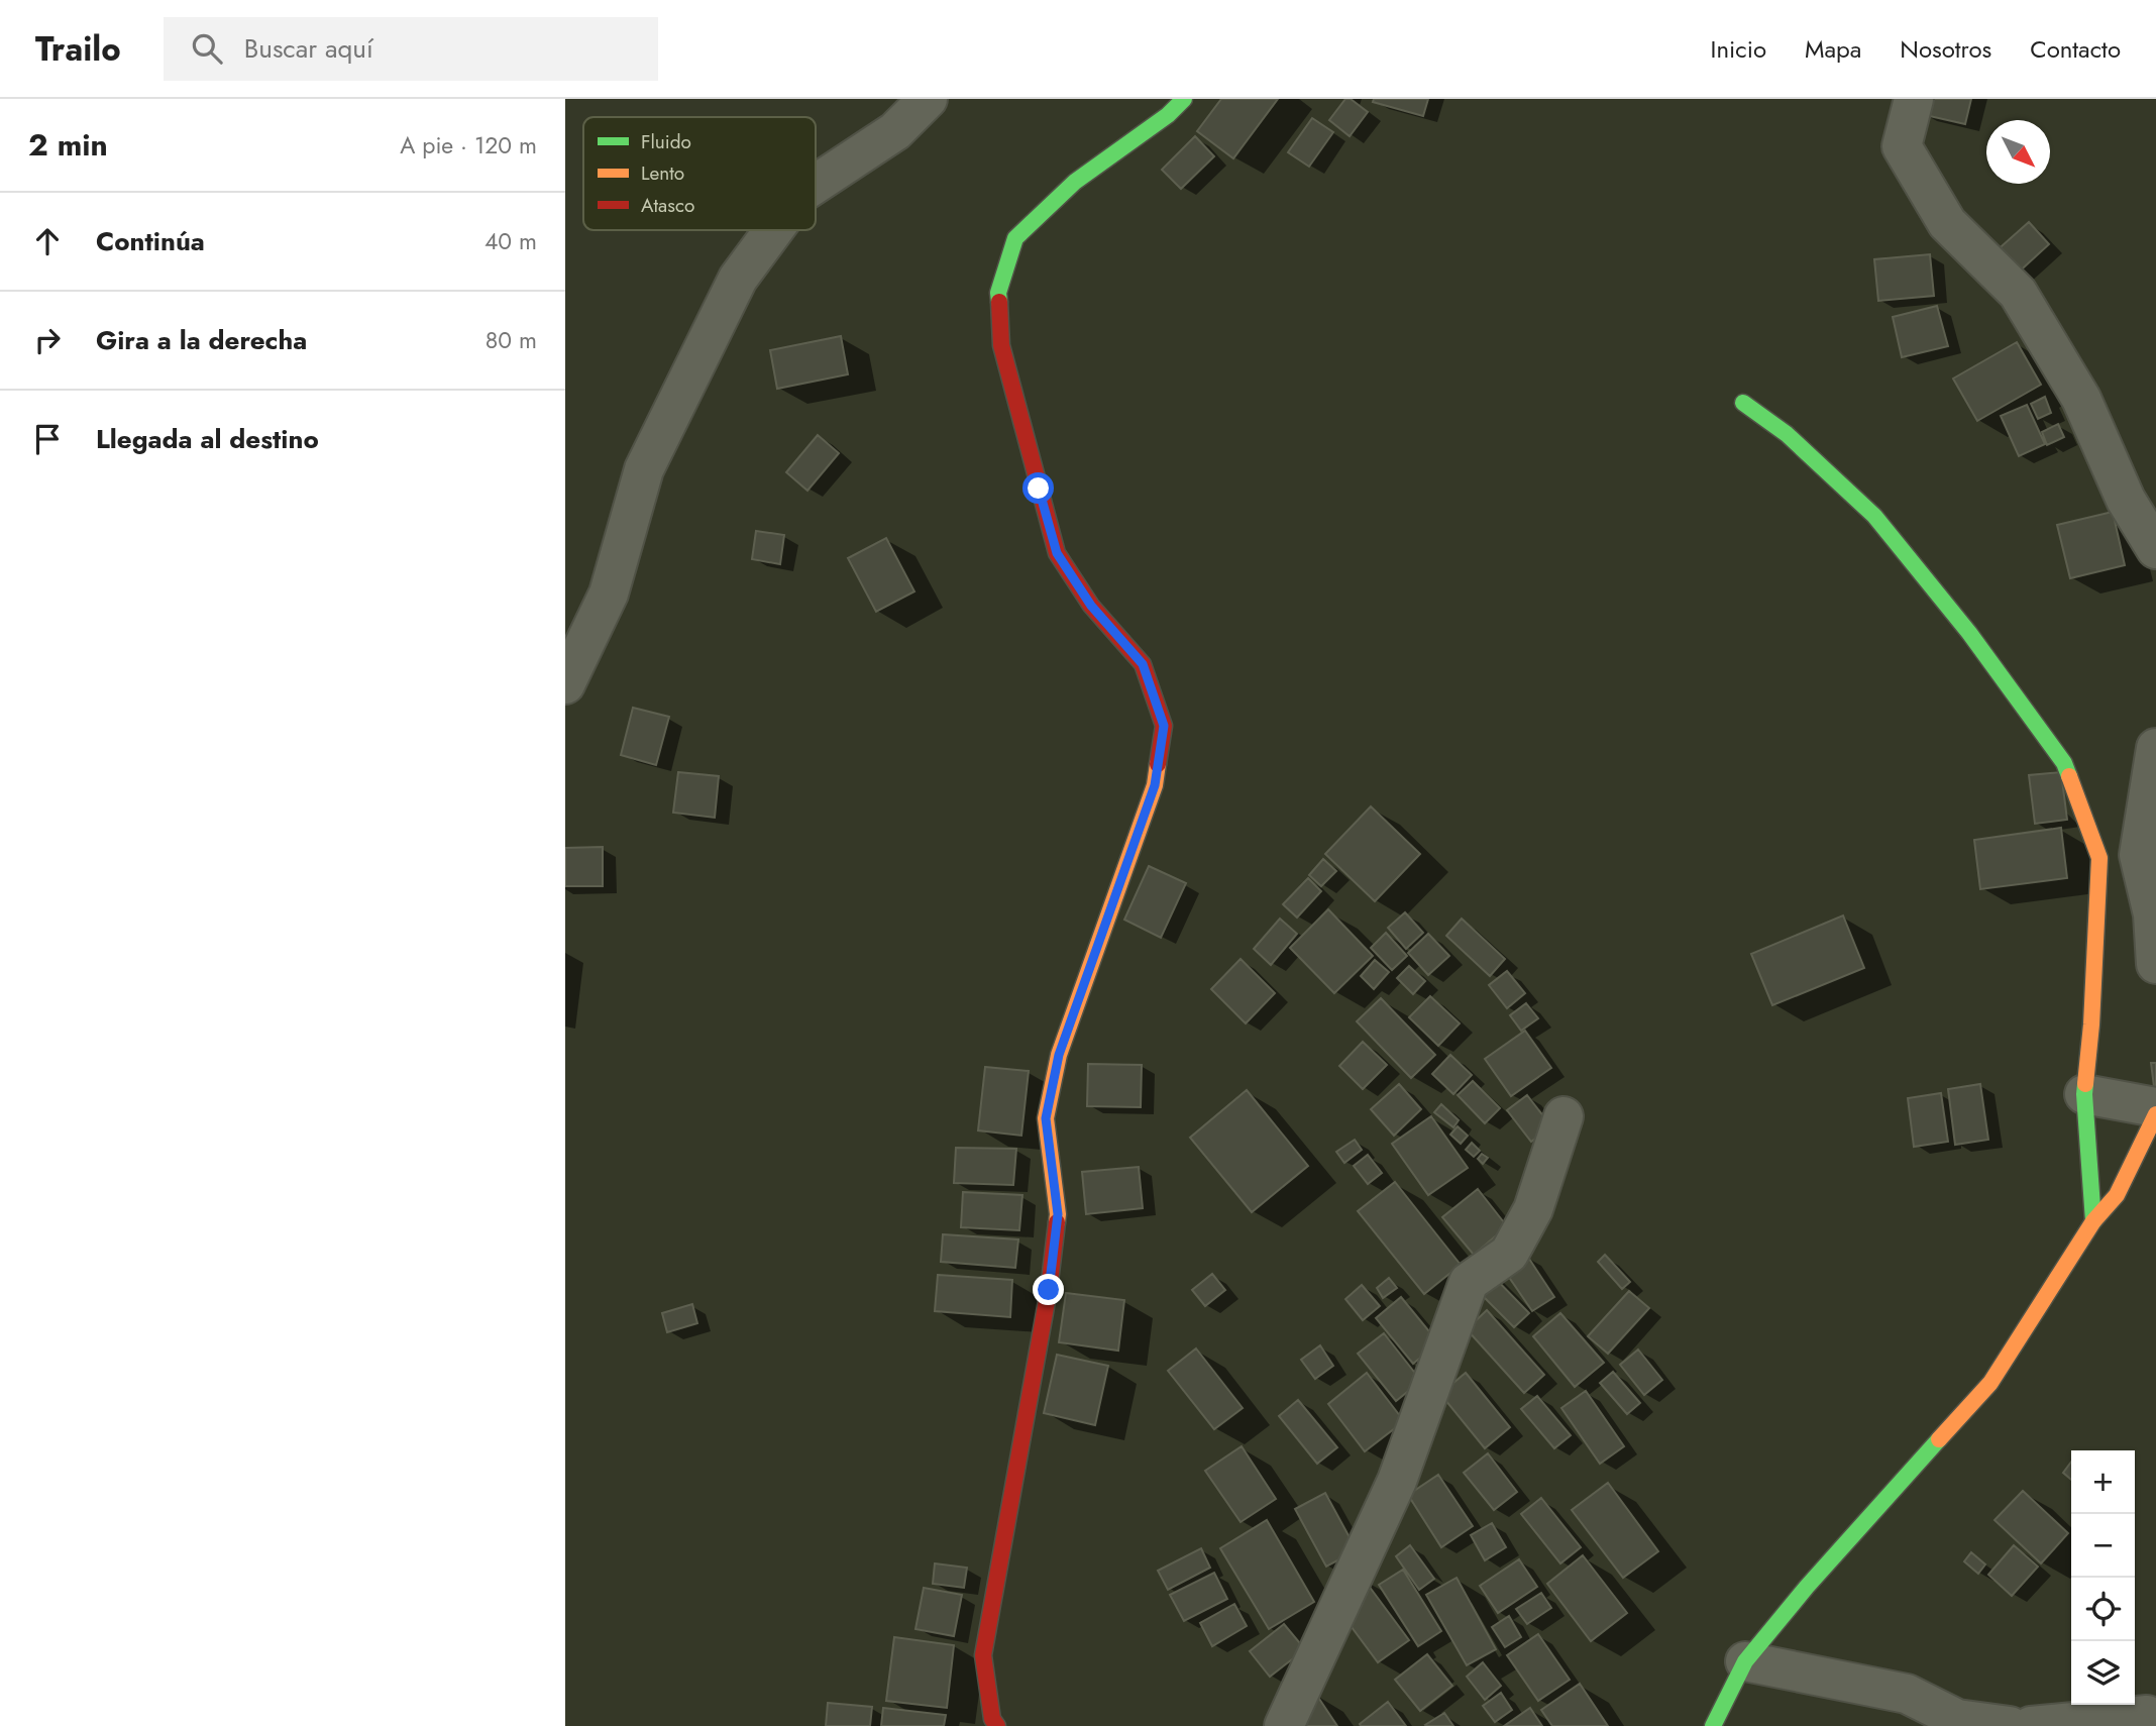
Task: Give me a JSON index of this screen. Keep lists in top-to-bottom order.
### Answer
{
  "legend": ["Fluido", "Lento", "Atasco"],
  "north": "bottom right",
  "page": {
    "header": "Trailo",
    "search": "Buscar aquí",
    "nav": [
      "Inicio",
      "Mapa",
      "Nosotros",
      "Contacto"
    ],
    "heading": ["2 min", "A pie · 120 m"],
    "list": [
      ["Continúa", "40 m"],
      ["Gira a la derecha", "80 m"],
      "Llegada al destino"
    ],
    "map_buttons": ["+", "−"]
  }
}
